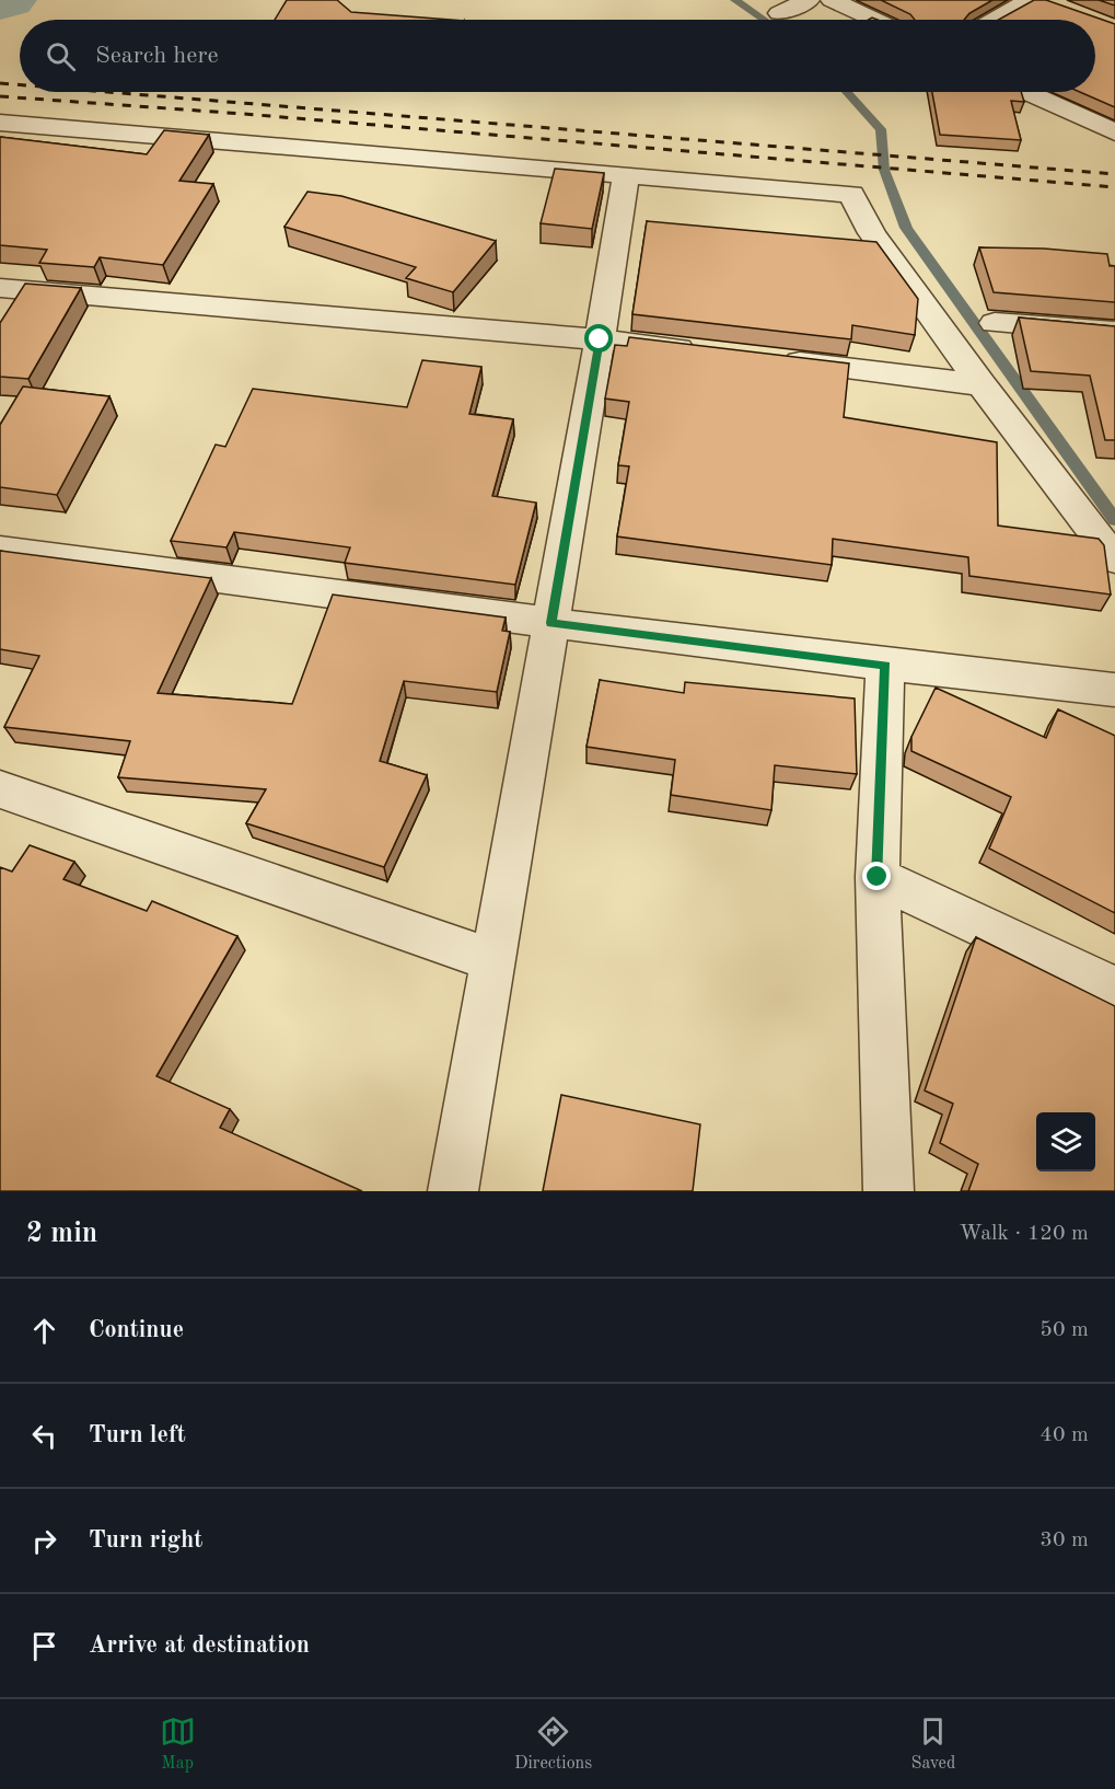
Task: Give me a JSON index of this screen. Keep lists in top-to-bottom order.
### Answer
{
  "page": {
    "search": "Search here",
    "heading": ["2 min", "Walk · 120 m"],
    "list": [
      ["Continue", "50 m"],
      ["Turn left", "40 m"],
      ["Turn right", "30 m"],
      "Arrive at destination"
    ],
    "nav": ["Map", "Directions", "Saved"]
  }
}
